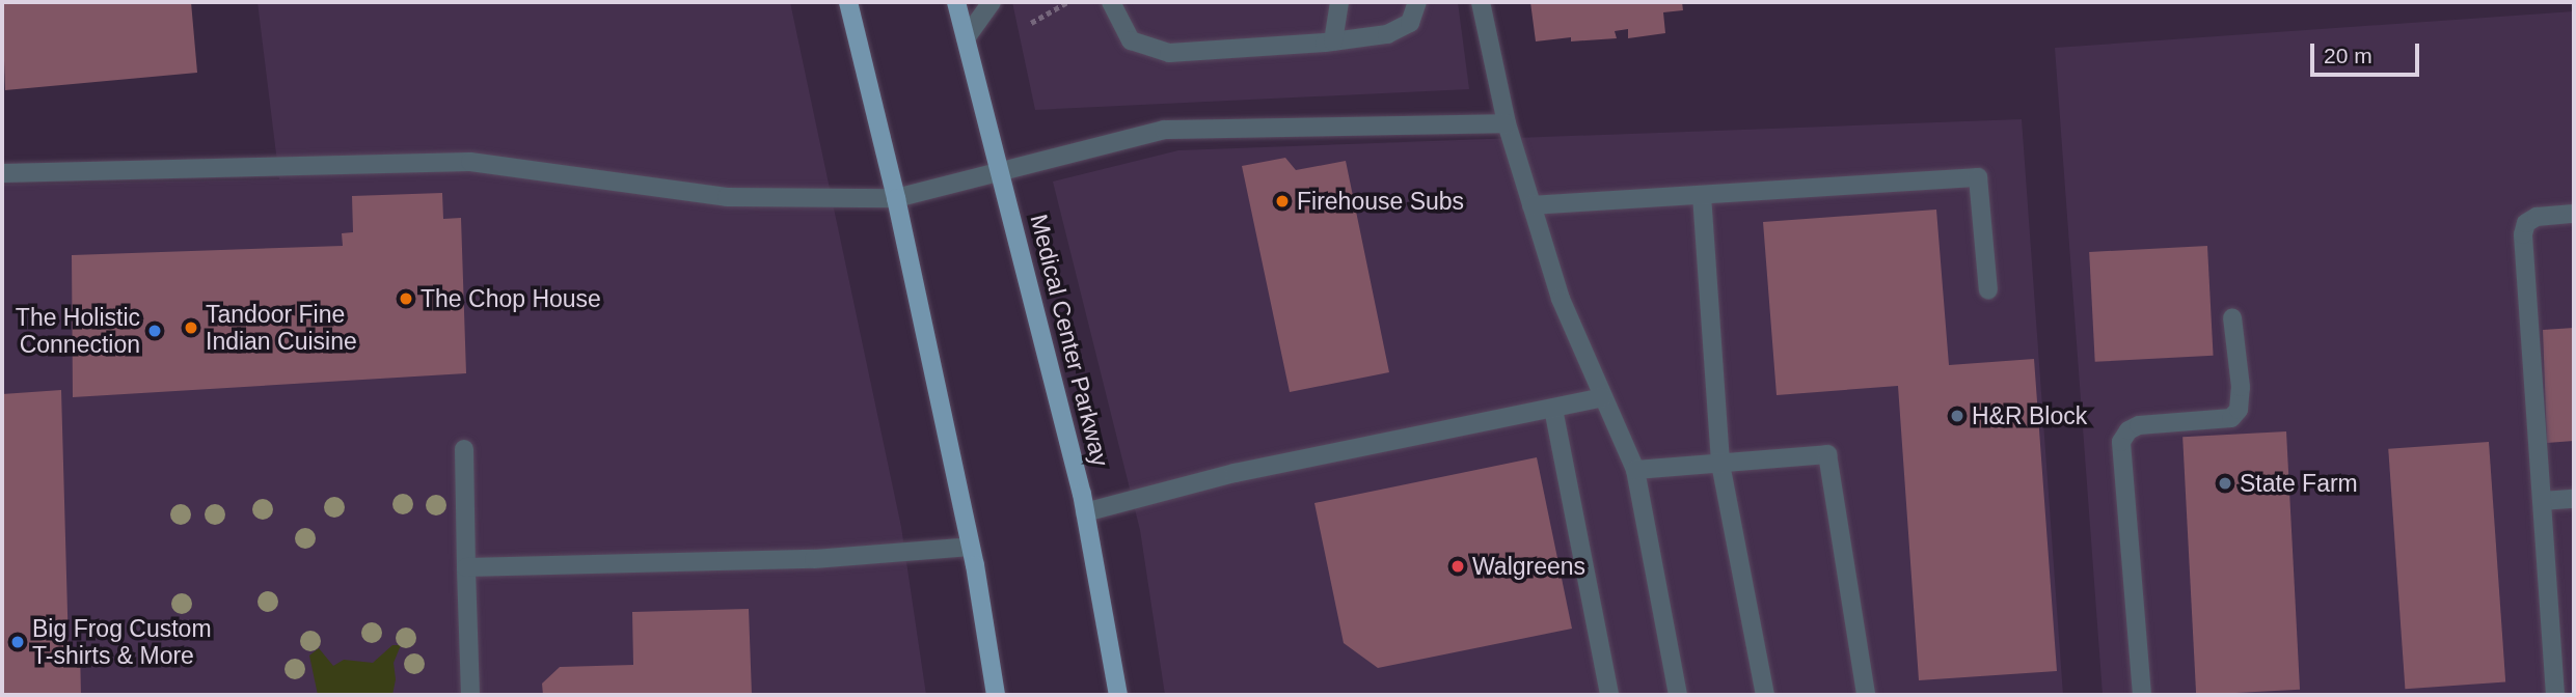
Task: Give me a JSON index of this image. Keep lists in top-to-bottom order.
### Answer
{
  "streets": {
    "main road": ["Medical Center Parkway"]
  },
  "places": [
    "Firehouse Subs",
    "The Chop House",
    "Tandoor Fine Indian Cuisine",
    "The Holistic Connection",
    "H&R Block",
    "State Farm",
    "Walgreens",
    "Big Frog Custom T-shirts & More"
  ],
  "scale_bar": "20 m"
}
